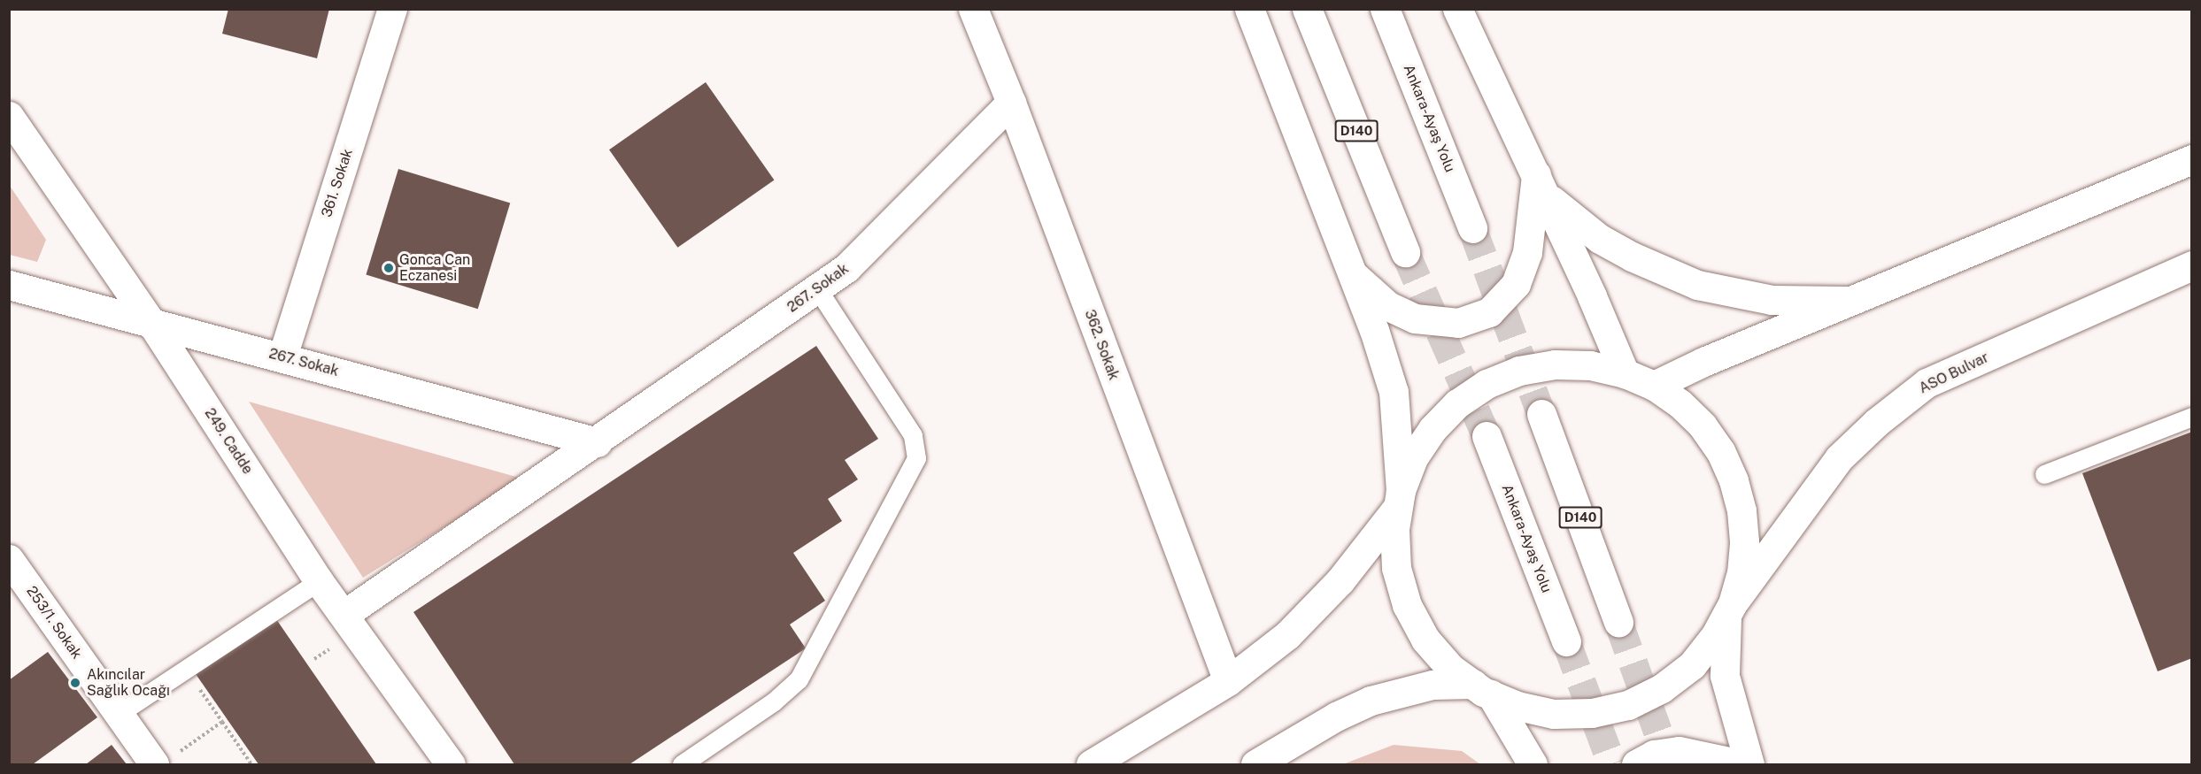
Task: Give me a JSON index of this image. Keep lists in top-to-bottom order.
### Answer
{
  "streets": {
    "main road": [
      "Ankara-Ayaş Yolu",
      "D140",
      "361. Sokak",
      "267. Sokak",
      "362. Sokak",
      "ASO Bulvar",
      "249. Cadde",
      "253/1. Sokak"
    ]
  },
  "crossings": [
    ["361. Sokak", "267. Sokak"],
    ["267. Sokak", "362. Sokak"],
    ["267. Sokak", "249. Cadde"]
  ],
  "places": ["Gonca Can Eczanesi", "Akıncılar Sağlık Ocağı"]
}
